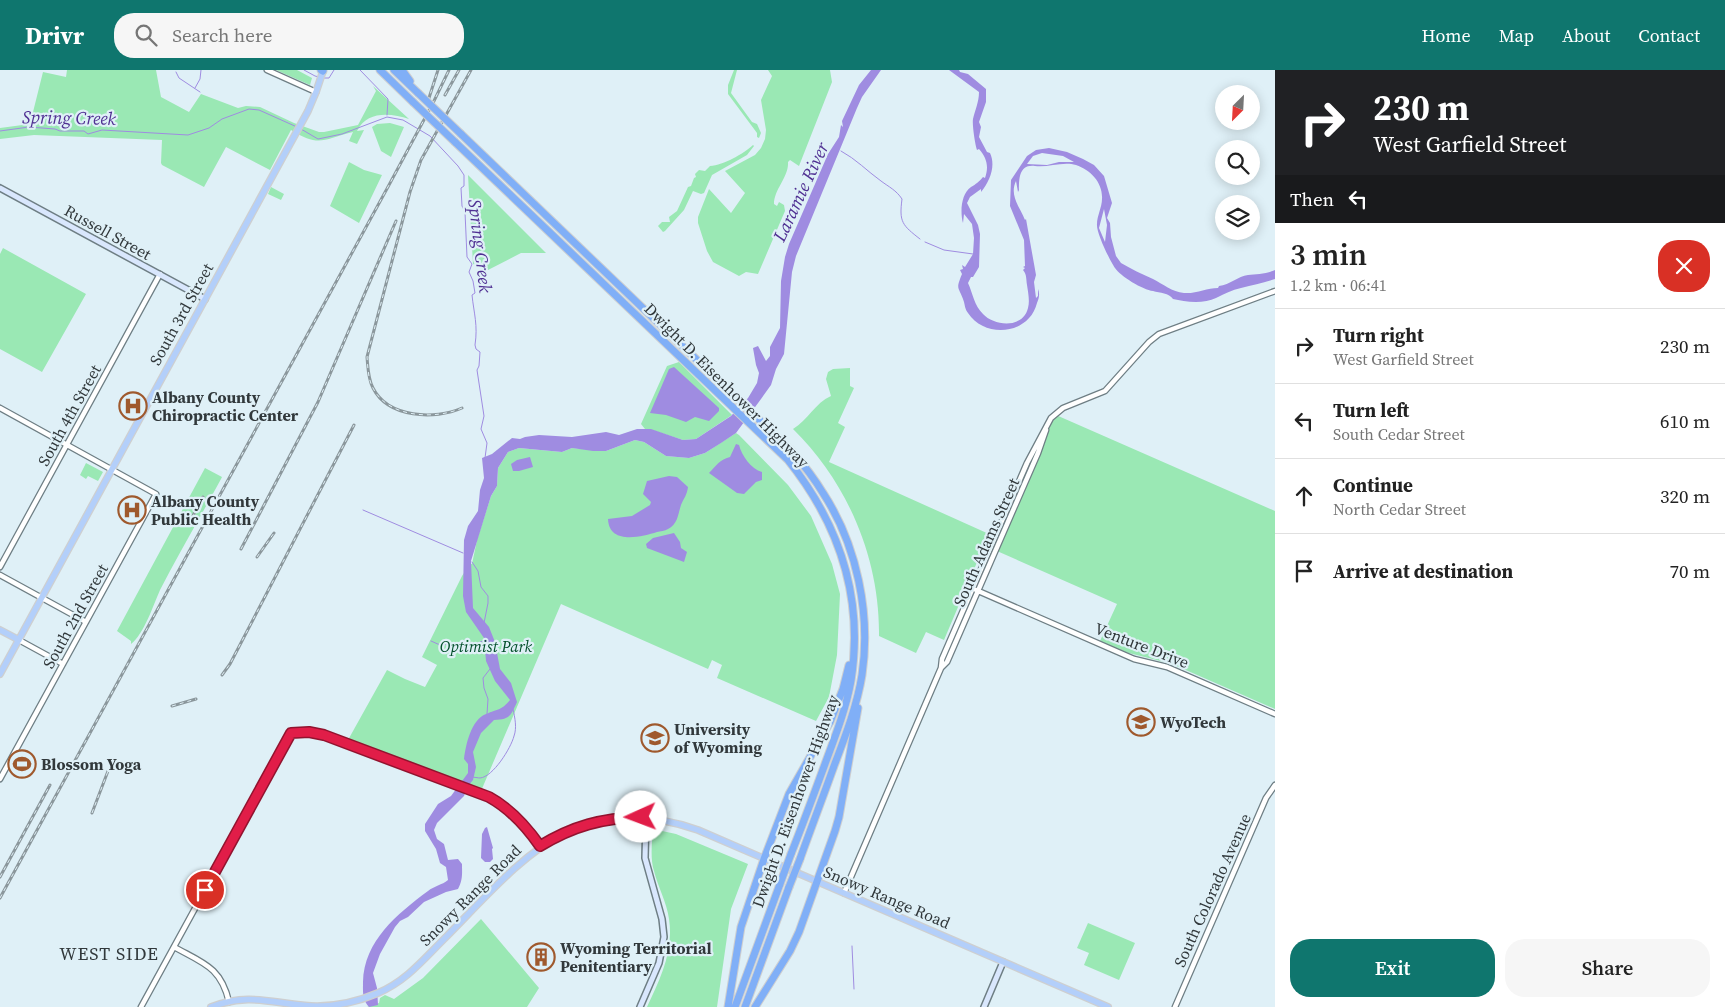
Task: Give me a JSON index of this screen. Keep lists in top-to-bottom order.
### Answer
{
  "streets": {
    "highway": ["Dwight D. Eisenhower Highway"],
    "main road": ["Russell Street", "South 3rd Street", "Snowy Range Road"],
    "street": [
      "South 4th Street",
      "South Adams Street",
      "South 2nd Street",
      "Venture Drive",
      "South Colorado Avenue"
    ]
  },
  "crossings": [
    ["Russell Street", "South 3rd Street"],
    ["Russell Street", "South 4th Street"],
    ["South 3rd Street", "South 2nd Street"],
    ["South Adams Street", "Venture Drive"],
    ["South Adams Street", "Snowy Range Road"]
  ],
  "districts": ["WEST SIDE"],
  "water": ["Spring Creek", "Laramie River"],
  "parks": ["Optimist Park"],
  "places": {
    "hospital": ["Albany County Chiropractic Center", "Albany County Public Health"],
    "school or university": ["WyoTech", "University of Wyoming"],
    "sports": ["Blossom Yoga"],
    "building": ["Wyoming Territorial Penitentiary"]
  },
  "north": "bottom left",
  "page": {
    "header": "Drivr",
    "search": "Search here",
    "nav": [
      "Home",
      "Map",
      "About",
      "Contact"
    ],
    "turn": ["230 m", "West Garfield Street"],
    "then": "Then",
    "heading": ["3 min", "1.2 km · 06:41"],
    "list": [
      {
        "name": "Turn right",
        "note": "West Garfield Street",
        "value": "230 m"
      },
      {
        "name": "Turn left",
        "note": "South Cedar Street",
        "value": "610 m"
      },
      {
        "name": "Continue",
        "note": "North Cedar Street",
        "value": "320 m"
      },
      {
        "name": "Arrive at destination",
        "value": "70 m"
      }
    ],
    "buttons": ["Exit", "Share"]
  }
}
